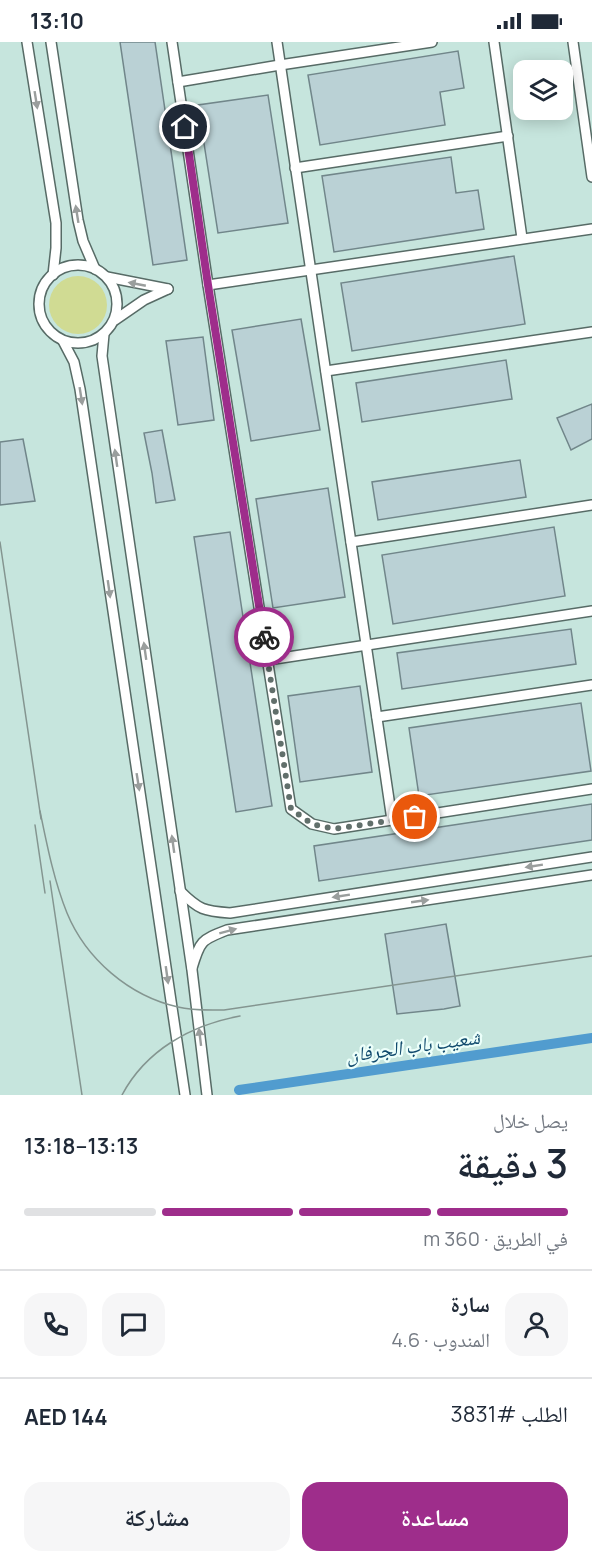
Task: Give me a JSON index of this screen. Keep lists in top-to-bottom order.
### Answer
{
  "water": ["شعيب باب الجرفان"],
  "page": {
    "status": "13:10",
    "heading": ["3 دقيقة", "يصل خلال", "13:13–13:18"],
    "panel": [
      "سارة",
      "المندوب · 4.6",
      "الطلب #3831",
      "AED 144"
    ],
    "bar": "في الطريق · 360 m",
    "buttons": ["مساعدة", "مشاركة"]
  }
}
